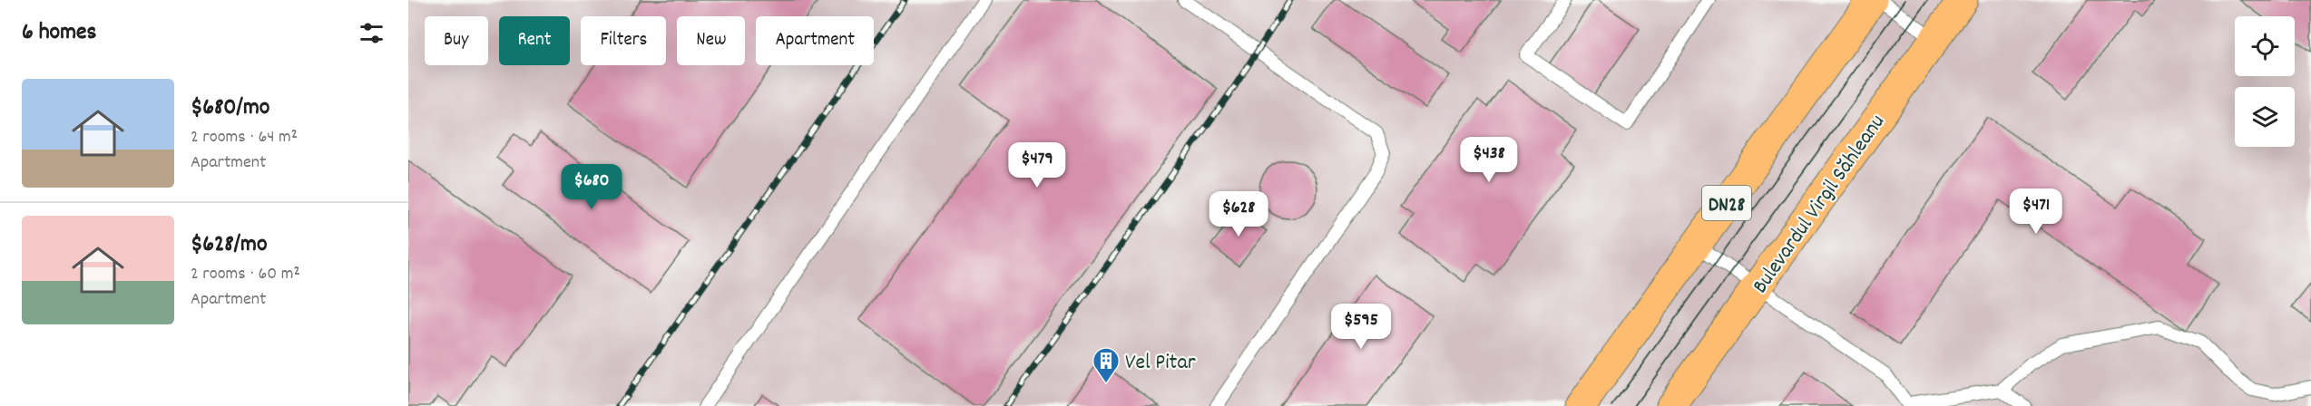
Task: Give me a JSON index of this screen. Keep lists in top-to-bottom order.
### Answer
{
  "streets": {
    "main road": ["DN28", "Bulevardul Virgil Săhleanu"]
  },
  "places": {
    "building": ["Vel Pitar"]
  },
  "page": {
    "heading": "6 homes",
    "chip": [
      "Buy",
      "Rent",
      "Filters",
      "New",
      "Apartment"
    ],
    "list": [
      {
        "name": "$680/mo",
        "note": "2 rooms · 64 m² · Apartment"
      },
      {
        "name": "$628/mo",
        "note": "2 rooms · 60 m² · Apartment"
      }
    ],
    "price": [
      "$438",
      "$479",
      "$680",
      "$471",
      "$628",
      "$595"
    ]
  }
}
